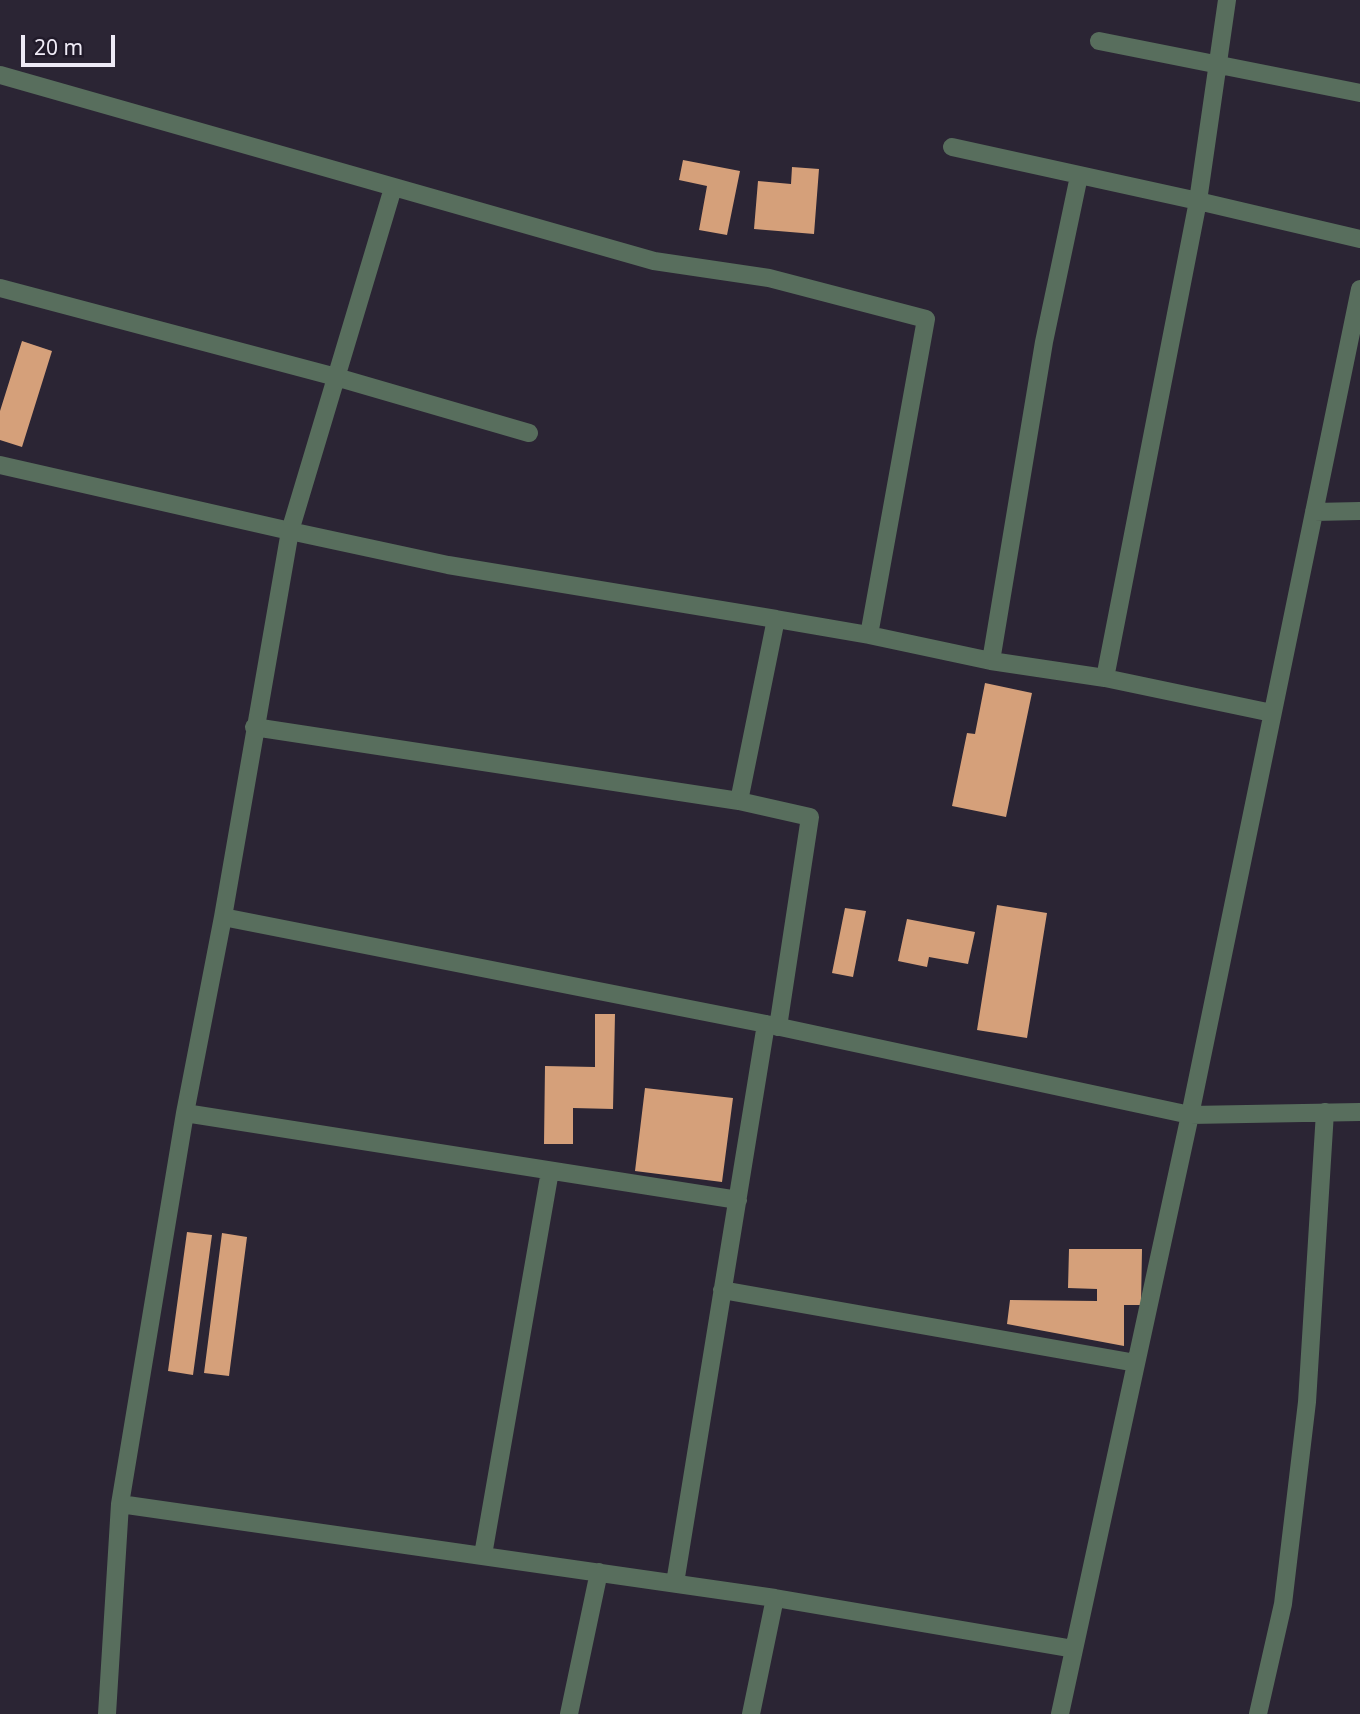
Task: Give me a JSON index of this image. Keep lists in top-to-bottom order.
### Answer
{
  "scale_bar": "20 m"
}
